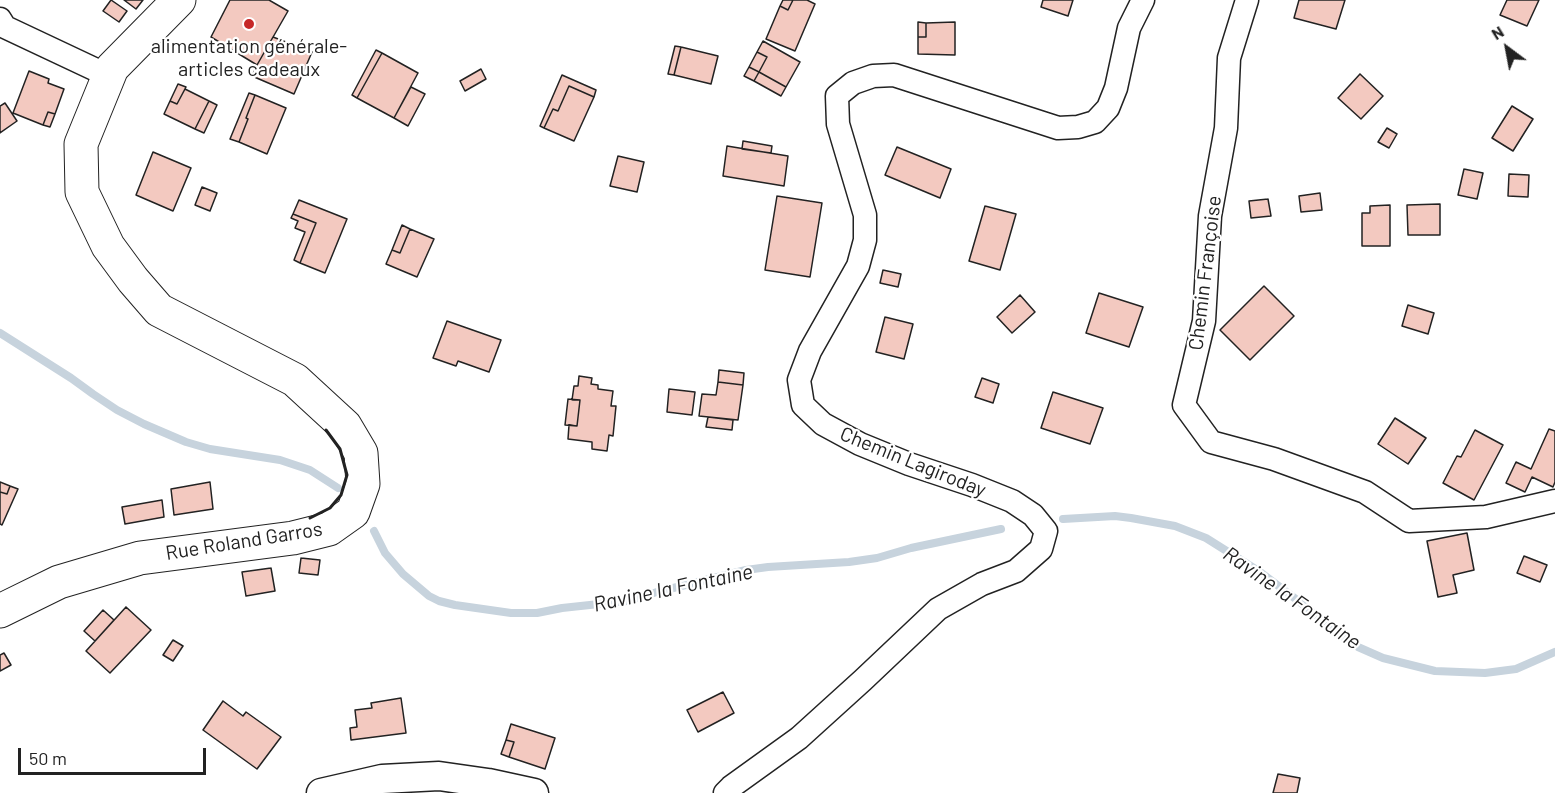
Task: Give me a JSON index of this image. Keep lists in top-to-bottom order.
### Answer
{
  "streets": {
    "main road": ["Rue Roland Garros"],
    "street": ["Chemin Françoise", "Chemin Lagiroday"]
  },
  "water": ["Ravine la Fontaine"],
  "places": ["alimentation générale- articles cadeaux"],
  "scale_bar": "50 m",
  "north": "top left"
}
